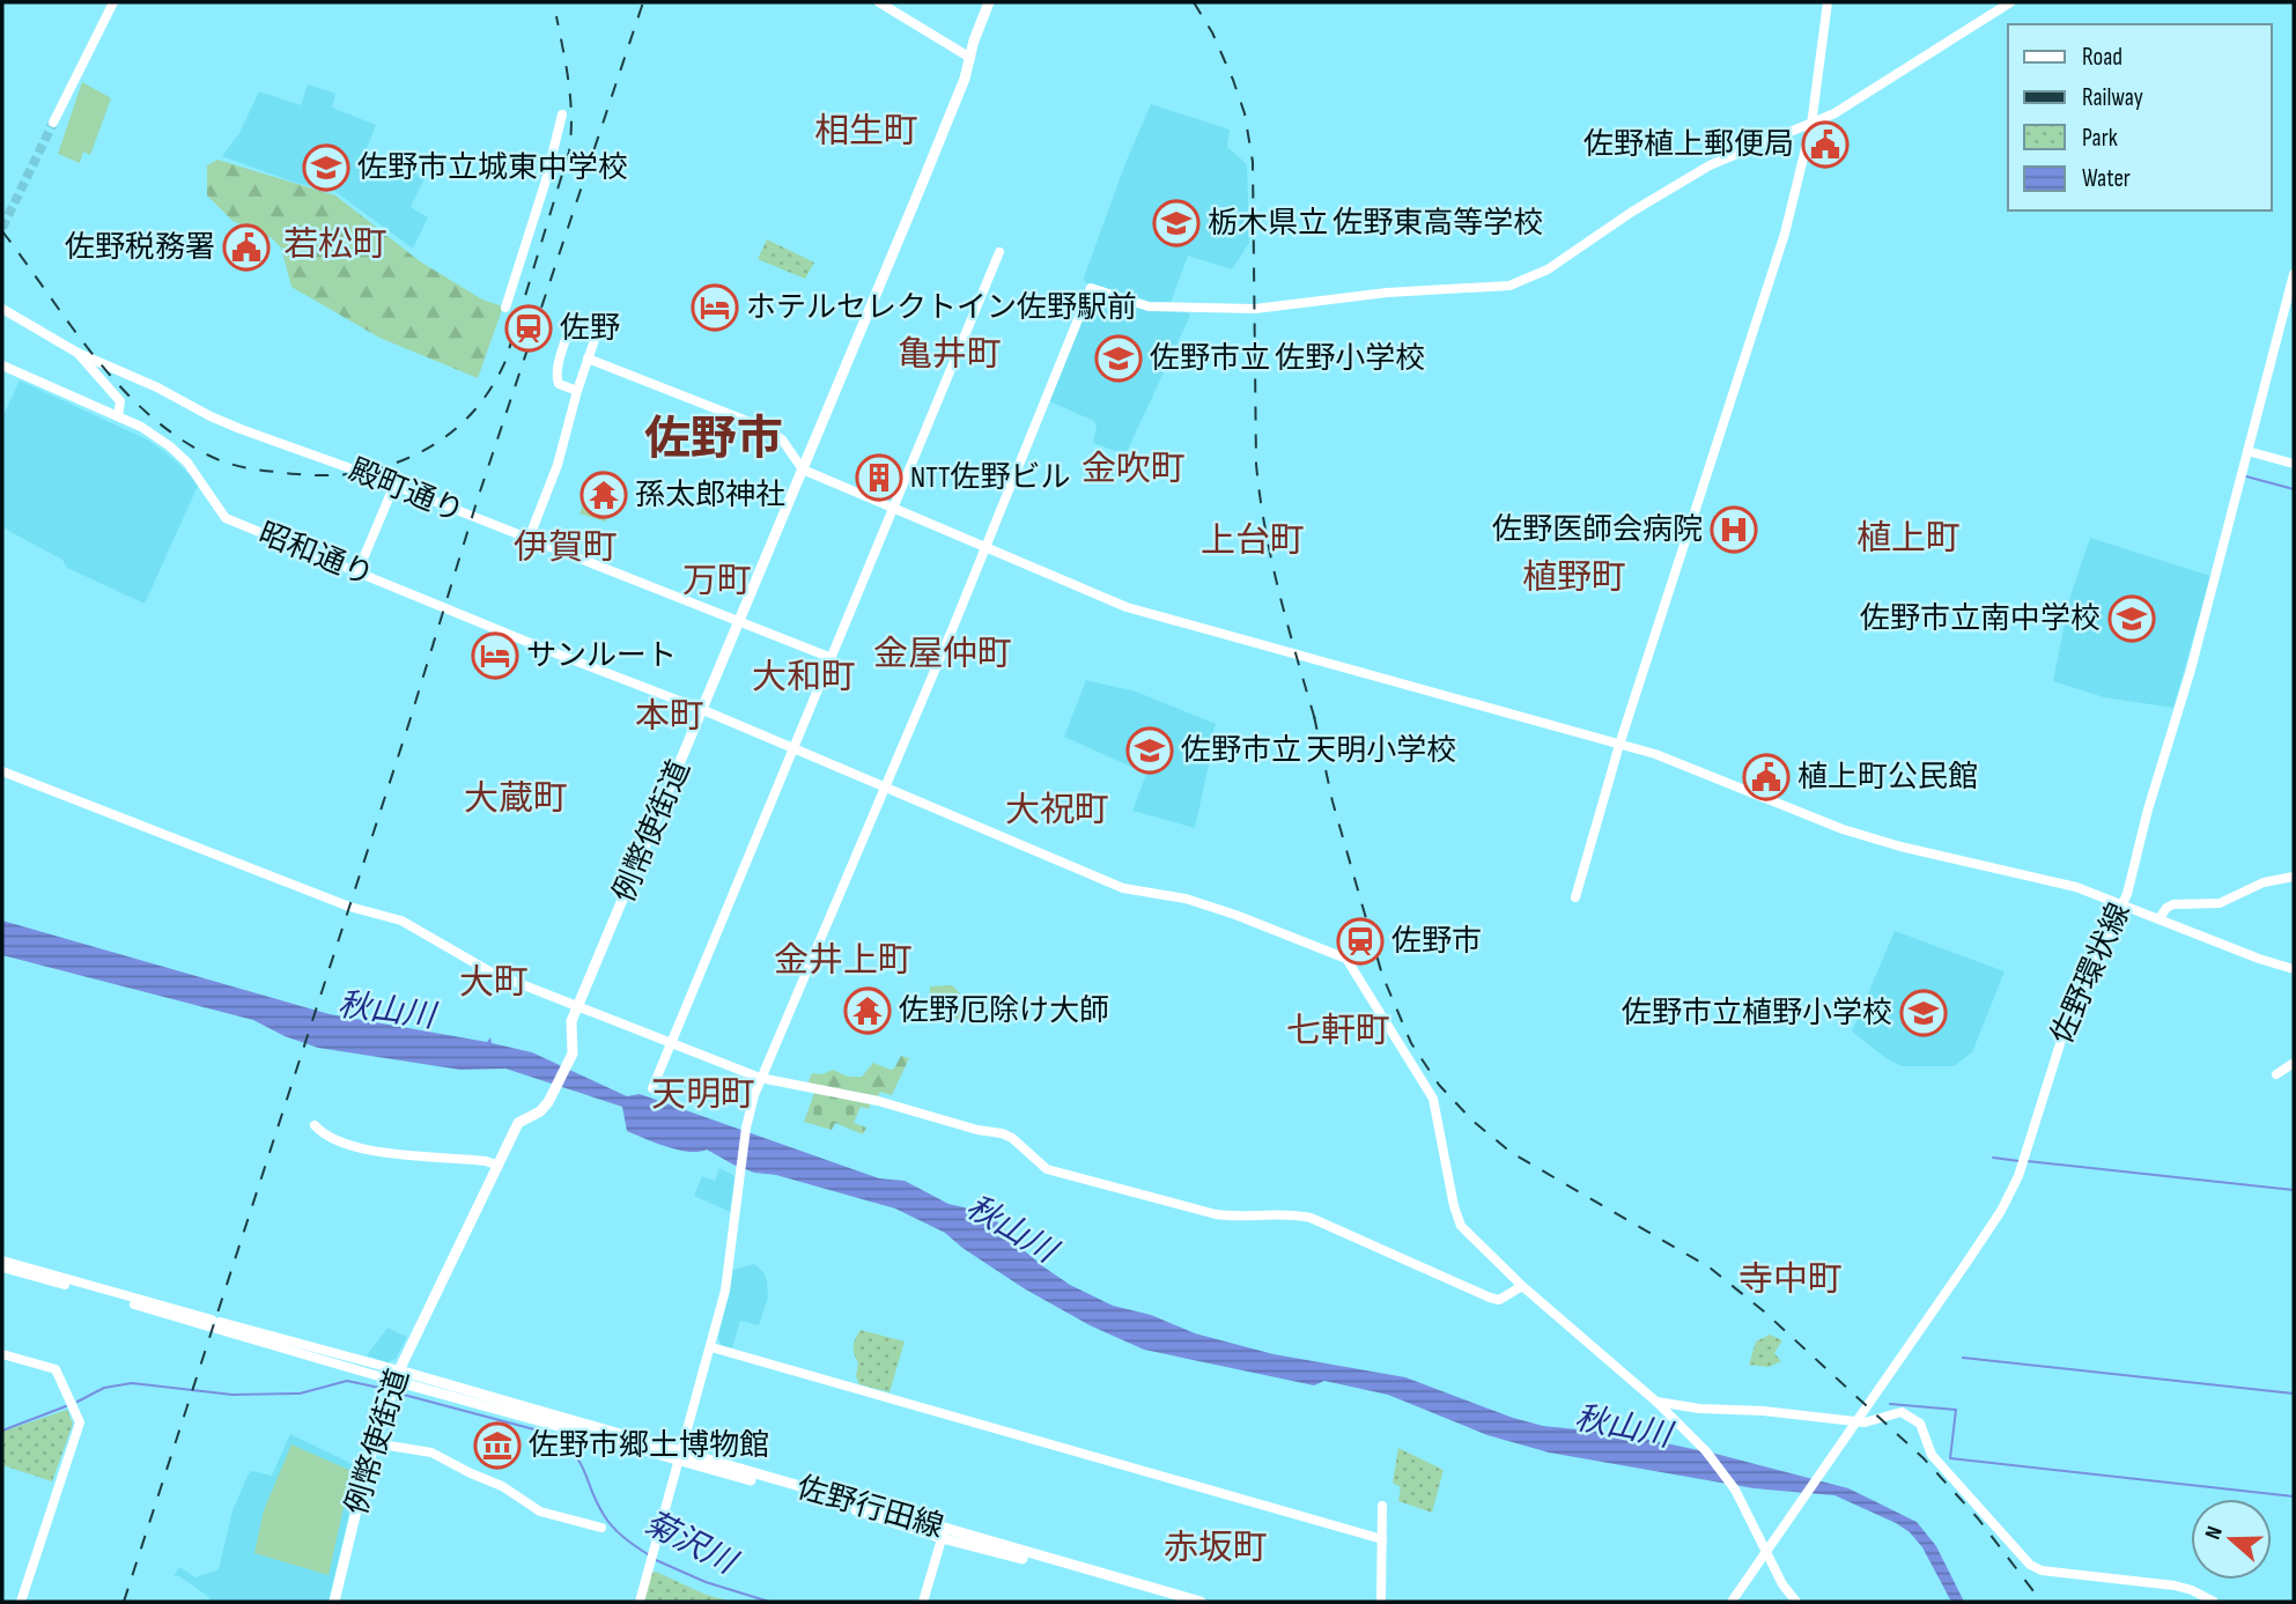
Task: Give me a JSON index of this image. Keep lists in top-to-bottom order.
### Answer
{
  "streets": {
    "main road": ["例幣使街道", "佐野行田線"],
    "street": ["殿町通り", "昭和通り", "佐野環状線"]
  },
  "crossings": [
    ["殿町通り", "例幣使街道"],
    ["昭和通り", "例幣使街道"],
    ["昭和通り", "佐野環状線"],
    ["例幣使街道", "佐野行田線"]
  ],
  "districts": [
    "相生町",
    "若松町",
    "亀井町",
    "佐野市",
    "金吹町",
    "植上町",
    "上台町",
    "伊賀町",
    "植野町",
    "万町",
    "金屋仲町",
    "大和町",
    "本町",
    "大蔵町",
    "大祝町",
    "金井上町",
    "大町",
    "七軒町",
    "天明町",
    "寺中町",
    "赤坂町"
  ],
  "water": ["秋山川", "菊沢川"],
  "places": {
    "public building": ["佐野植上郵便局", "佐野税務署", "植上町公民館"],
    "school or university": [
      "佐野市立城東中学校",
      "栃木県立 佐野東高等学校",
      "佐野市立 佐野小学校",
      "佐野市立南中学校",
      "佐野市立 天明小学校",
      "佐野市立植野小学校"
    ],
    "hotel": ["ホテルセレクトイン佐野駅前", "サンルート"],
    "station": ["佐野", "佐野市"],
    "building": ["NTT佐野ビル"],
    "temple": ["孫太郎神社", "佐野厄除け大師"],
    "hospital": ["佐野医師会病院"],
    "museum": ["佐野市郷土博物館"]
  },
  "legend": [
    "Road",
    "Railway",
    "Park",
    "Water"
  ],
  "north": "left"
}
